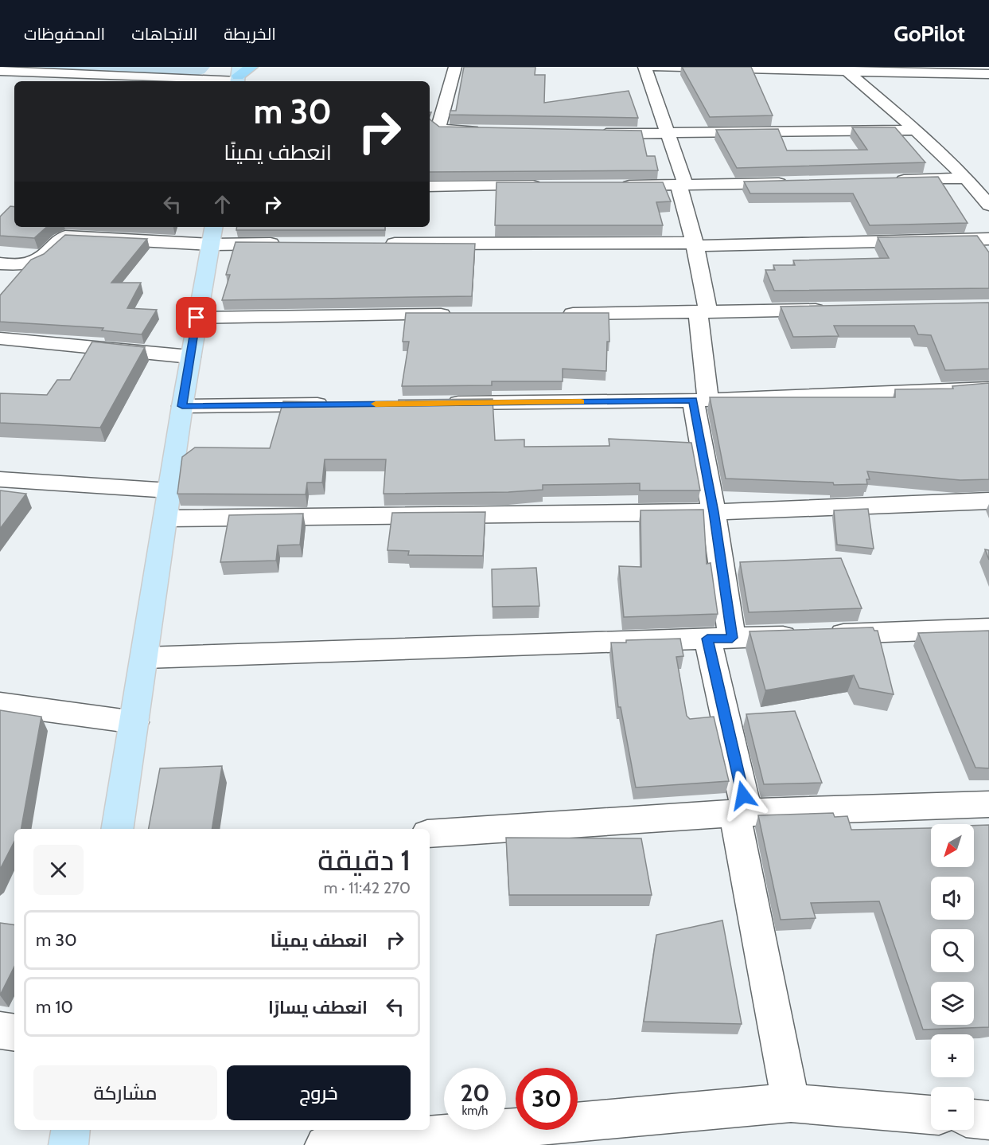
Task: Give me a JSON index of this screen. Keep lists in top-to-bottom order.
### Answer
{
  "north": "bottom left",
  "page": {
    "header": "GoPilot",
    "nav": ["الخريطة", "الاتجاهات", "المحفوظات"],
    "turn": ["30 m", "انعطف يمينًا"],
    "map_buttons": ["+", "−"],
    "heading": ["1 دقيقة", "270 m · 11:42"],
    "list": [
      {
        "name": "انعطف يمينًا",
        "value": "30 m"
      },
      {
        "name": "انعطف يسارًا",
        "value": "10 m"
      }
    ],
    "buttons": ["خروج", "مشاركة"],
    "speed": "20 km/h",
    "limit": "30"
  }
}
